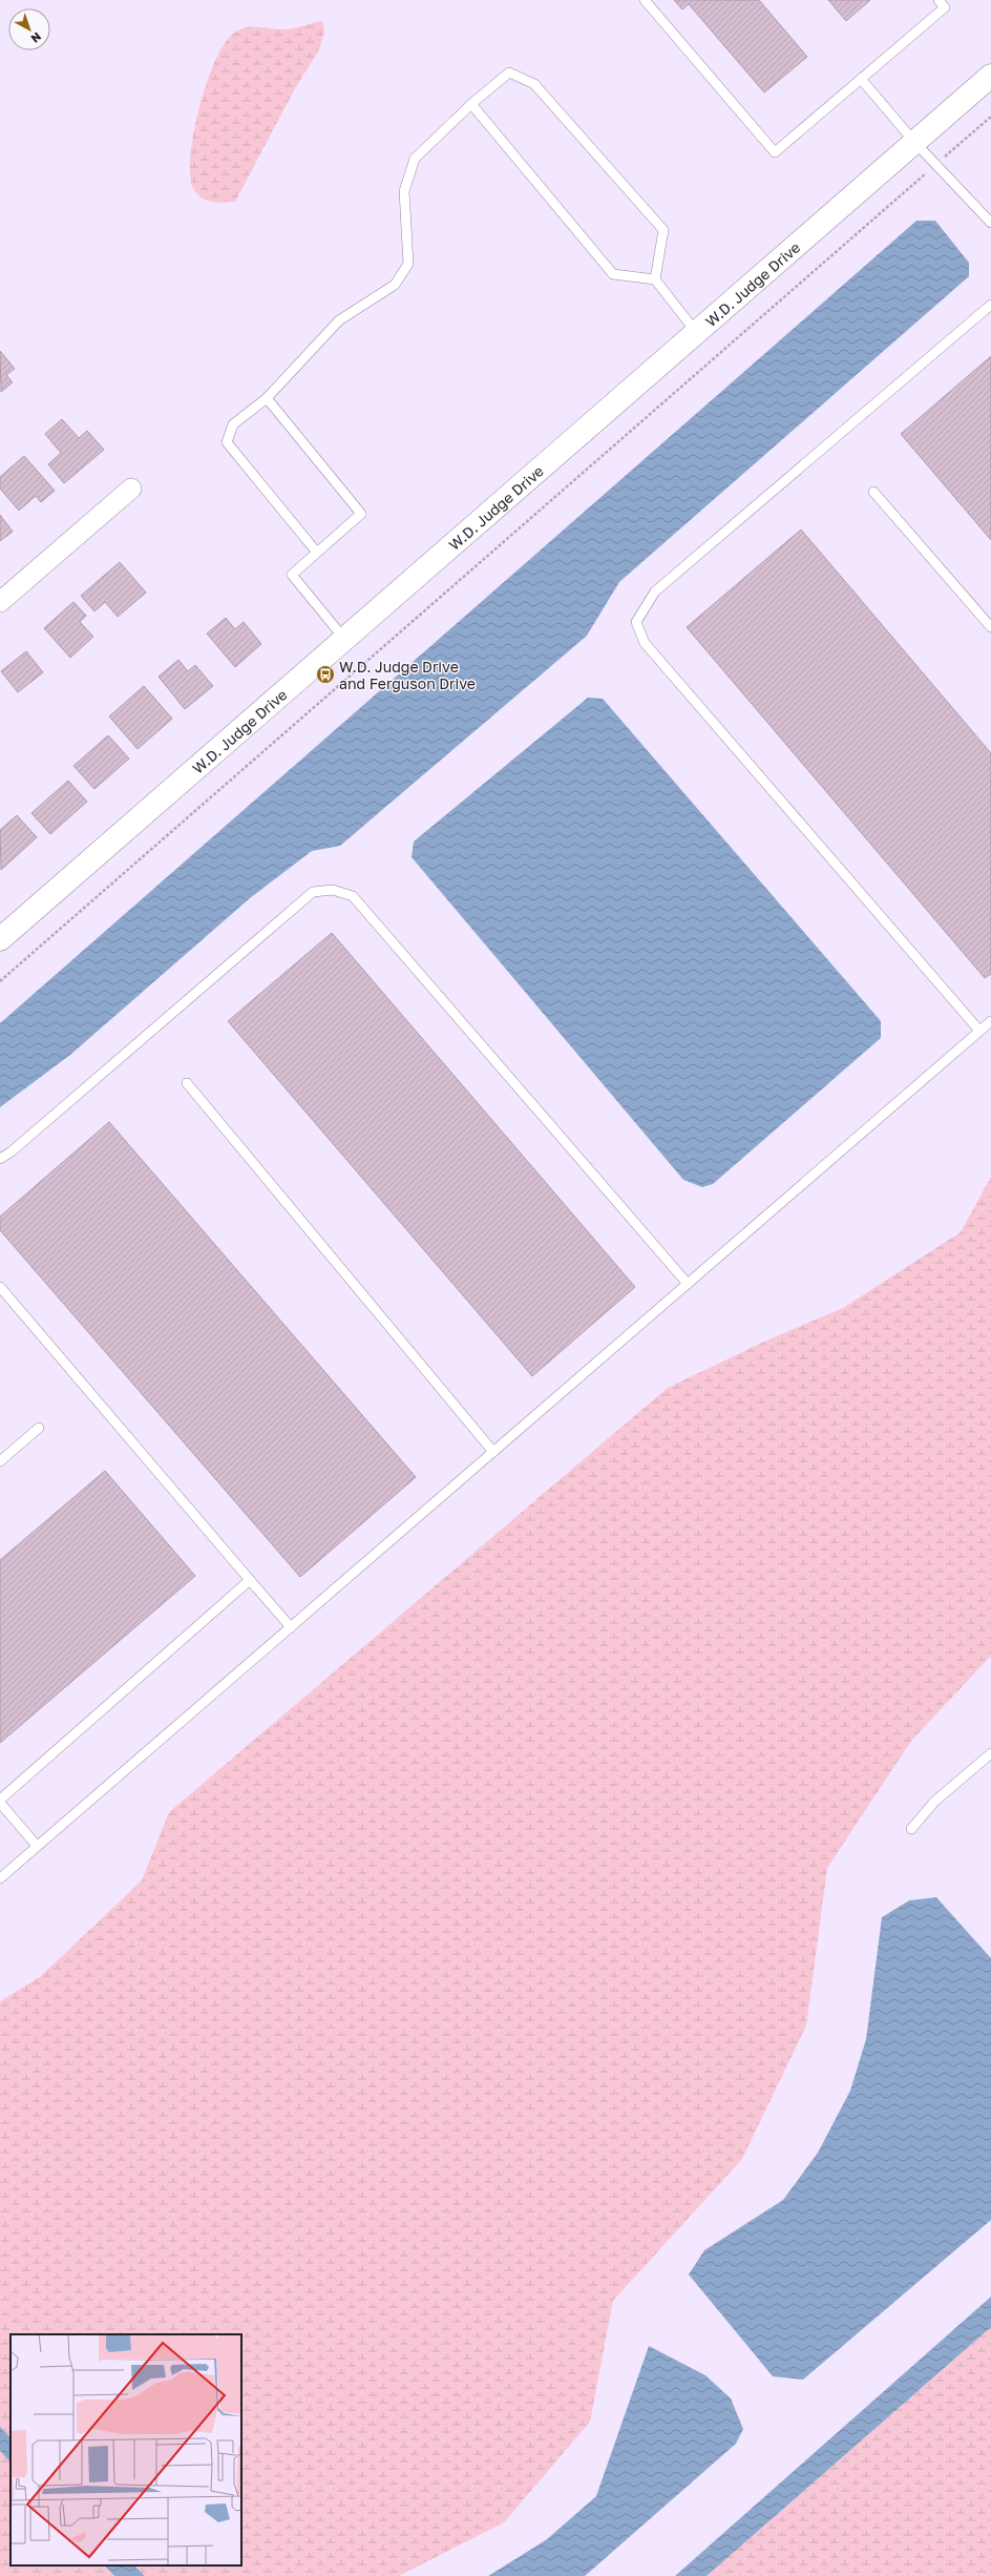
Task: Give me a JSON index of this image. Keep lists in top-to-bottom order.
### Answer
{
  "streets": {
    "street": ["W.D. Judge Drive"]
  },
  "places": {
    "bus stop": ["W.D. Judge Drive and Ferguson Drive"]
  },
  "north": "bottom right"
}
